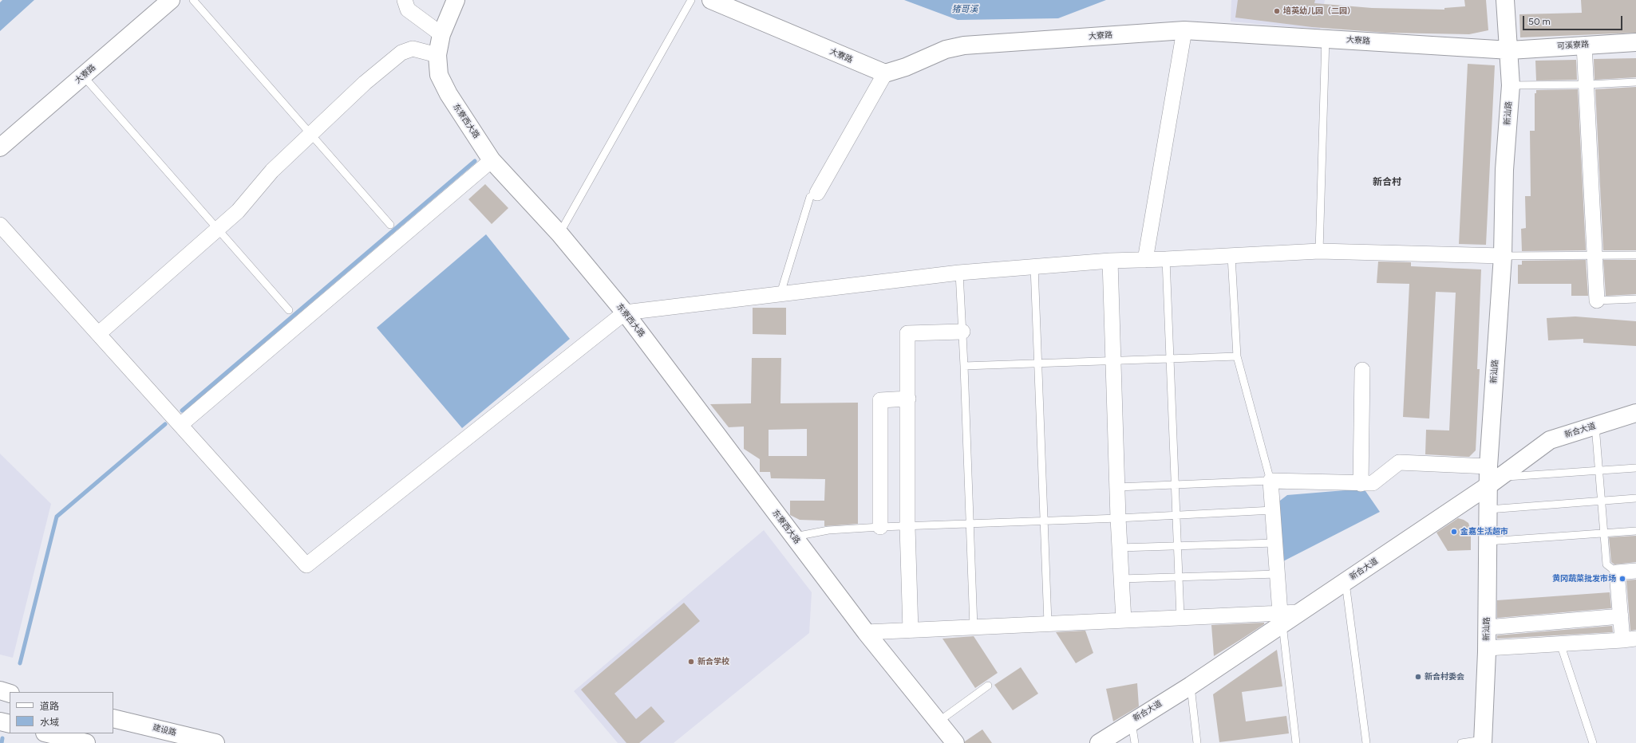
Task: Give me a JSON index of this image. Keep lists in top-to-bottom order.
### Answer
{
  "streets": {
    "street": [
      "大寮路",
      "可溪寮路",
      "新汕路",
      "东寮西大路",
      "新合大道",
      "建设路"
    ]
  },
  "crossings": [
    ["大寮路", "可溪寮路"],
    ["大寮路", "新汕路"],
    ["可溪寮路", "新汕路"],
    ["新汕路", "新合大道"]
  ],
  "districts": ["新合村"],
  "water": ["猪哥溪"],
  "places": [
    "培英幼儿园（二园）",
    "金嘉生活超市",
    "黄冈蔬菜批发市场",
    "新合学校",
    "新合村委会"
  ],
  "legend": ["道路", "水域"],
  "scale_bar": "50 m"
}
